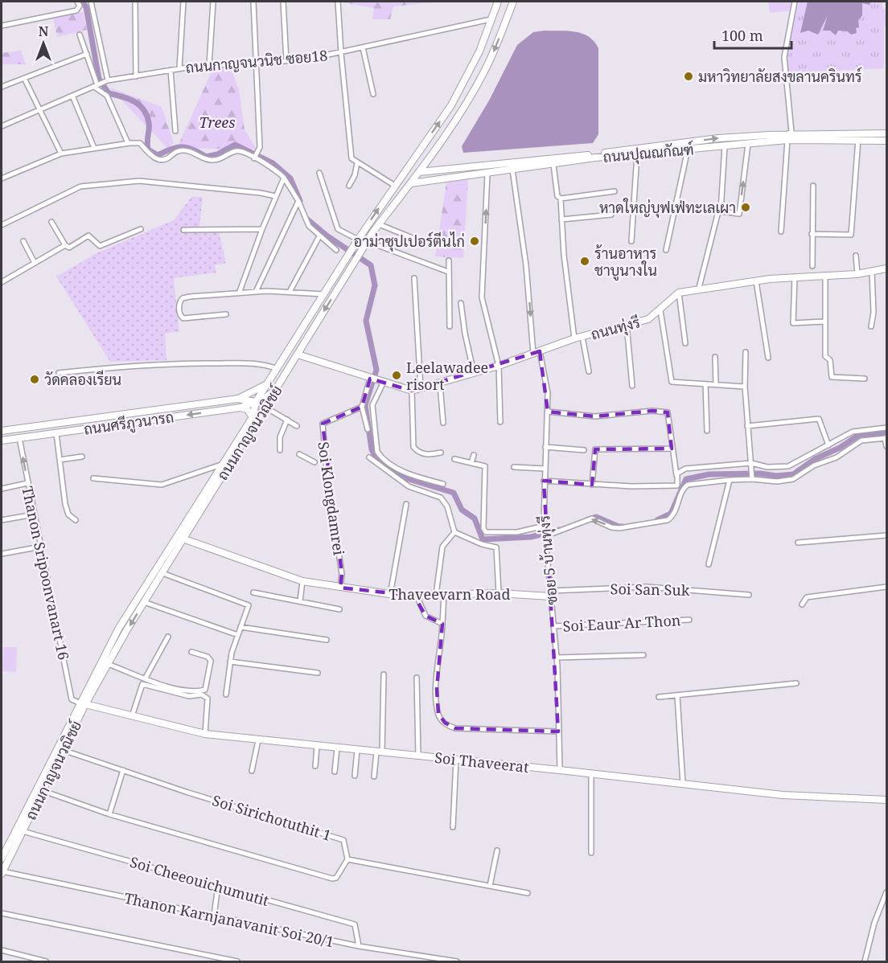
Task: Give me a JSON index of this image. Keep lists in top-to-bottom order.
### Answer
{
  "streets": {
    "main road": ["ถนนกาญจนวณิชย์"],
    "street": [
      "ถนนกาญจนวนิช ซอย18",
      "ถนนปุณณกัณฑ์",
      "ถนนทุ่งรี",
      "ถนนศรีภูวนารถ",
      "Soi Klongdamrei",
      "ซอย 5 บ้านทุ่งรี",
      "Thanon Sripoonvanart 16",
      "Soi San Suk",
      "Thaveevarn Road",
      "Soi Eaur Ar Thon",
      "Soi Thaveerat",
      "Soi Sirichotuthit 1",
      "Soi Cheeouichumutit",
      "Thanon Karnjanavanit Soi 20/1"
    ]
  },
  "crossings": [
    ["ถนนกาญจนวนิช ซอย18", "ถนนกาญจนวณิชย์"],
    ["ถนนปุณณกัณฑ์", "ถนนกาญจนวณิชย์"],
    ["ถนนปุณณกัณฑ์", "ซอย 5 บ้านทุ่งรี"],
    ["ถนนทุ่งรี", "ถนนกาญจนวณิชย์"],
    ["ถนนทุ่งรี", "ซอย 5 บ้านทุ่งรี"],
    ["ถนนศรีภูวนารถ", "ถนนกาญจนวณิชย์"],
    ["ถนนศรีภูวนารถ", "Thanon Sripoonvanart 16"],
    ["ถนนกาญจนวณิชย์", "Thanon Sripoonvanart 16"],
    ["ถนนกาญจนวณิชย์", "Thaveevarn Road"],
    ["ถนนกาญจนวณิชย์", "Soi Thaveerat"],
    ["ถนนกาญจนวณิชย์", "Soi Sirichotuthit 1"],
    ["ถนนกาญจนวณิชย์", "Soi Cheeouichumutit"],
    ["ถนนกาญจนวณิชย์", "Thanon Karnjanavanit Soi 20/1"],
    ["Soi Klongdamrei", "Thaveevarn Road"],
    ["ซอย 5 บ้านทุ่งรี", "Soi San Suk"],
    ["ซอย 5 บ้านทุ่งรี", "Thaveevarn Road"],
    ["ซอย 5 บ้านทุ่งรี", "Soi Eaur Ar Thon"],
    ["ซอย 5 บ้านทุ่งรี", "Soi Thaveerat"],
    ["Thanon Sripoonvanart 16", "Soi Thaveerat"],
    ["Soi San Suk", "Thaveevarn Road"],
    ["Soi Cheeouichumutit", "Thanon Karnjanavanit Soi 20/1"]
  ],
  "parks": ["Trees"],
  "places": [
    "มหาวิทยาลัยสงขลานครินทร์",
    "หาดใหญ่บุฟเฟ่ทะเลเผา",
    "อาม่าซุปเปอร์ตีนไก่",
    "ร้านอาหาร ชาบูนางใน",
    "Leelawadee risort",
    "วัดคลองเรียน"
  ],
  "scale_bar": "100 m",
  "north": "top"
}
